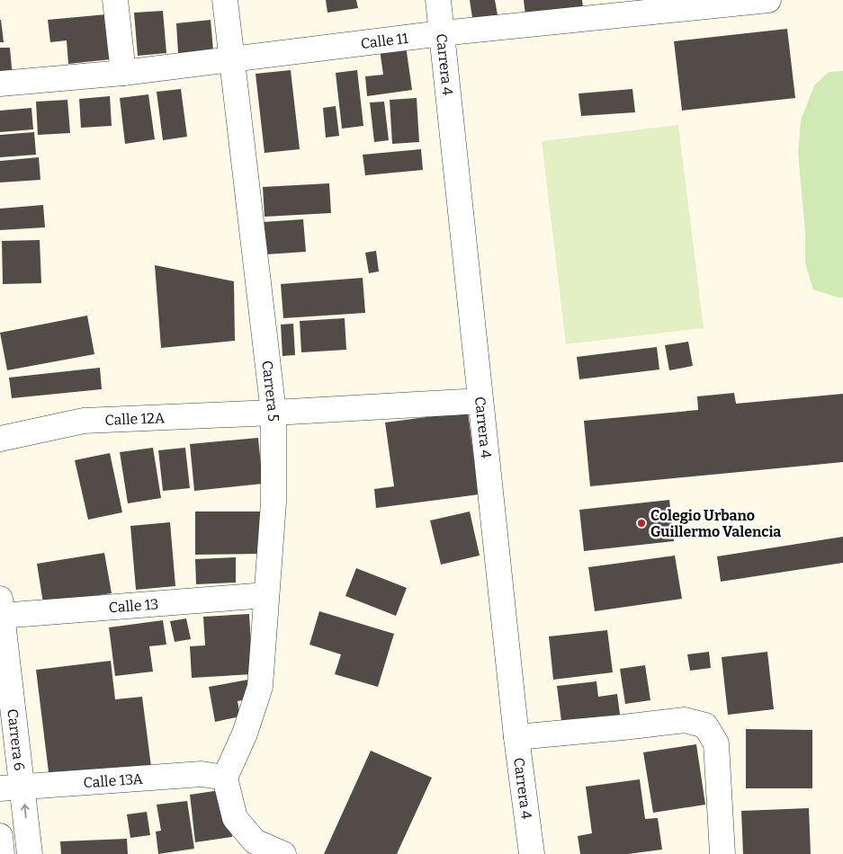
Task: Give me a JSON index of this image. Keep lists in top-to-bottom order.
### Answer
{
  "streets": {
    "street": [
      "Calle 11",
      "Carrera 4",
      "Carrera 5",
      "Calle 12A",
      "Calle 13",
      "Carrera 6",
      "Calle 13A"
    ]
  },
  "crossings": [
    ["Calle 11", "Carrera 4"],
    ["Calle 11", "Carrera 5"],
    ["Carrera 4", "Calle 12A"],
    ["Carrera 5", "Calle 12A"],
    ["Carrera 5", "Calle 13"],
    ["Carrera 5", "Calle 13A"],
    ["Calle 13", "Carrera 6"],
    ["Carrera 6", "Calle 13A"]
  ],
  "places": ["Colegio Urbano Guillermo Valencia"]
}
